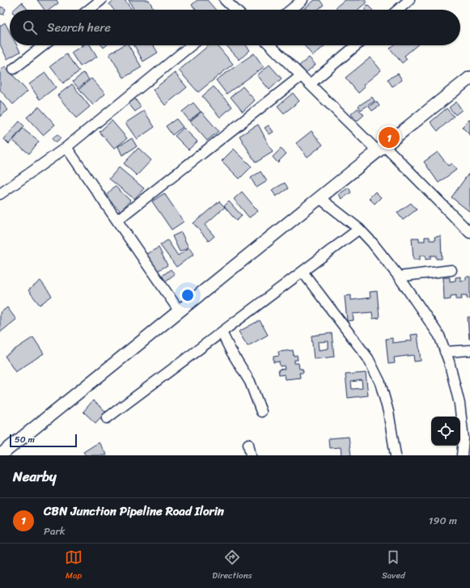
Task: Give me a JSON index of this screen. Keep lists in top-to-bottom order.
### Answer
{
  "scale_bar": "50 m",
  "page": {
    "search": "Search here",
    "pins": "1",
    "scale": "50 m",
    "heading": "Nearby",
    "list": [
      {
        "mark": "1",
        "name": "CBN Junction Pipeline Road Ilorin",
        "note": "Park",
        "value": "190 m"
      }
    ],
    "nav": ["Map", "Directions", "Saved"]
  }
}
